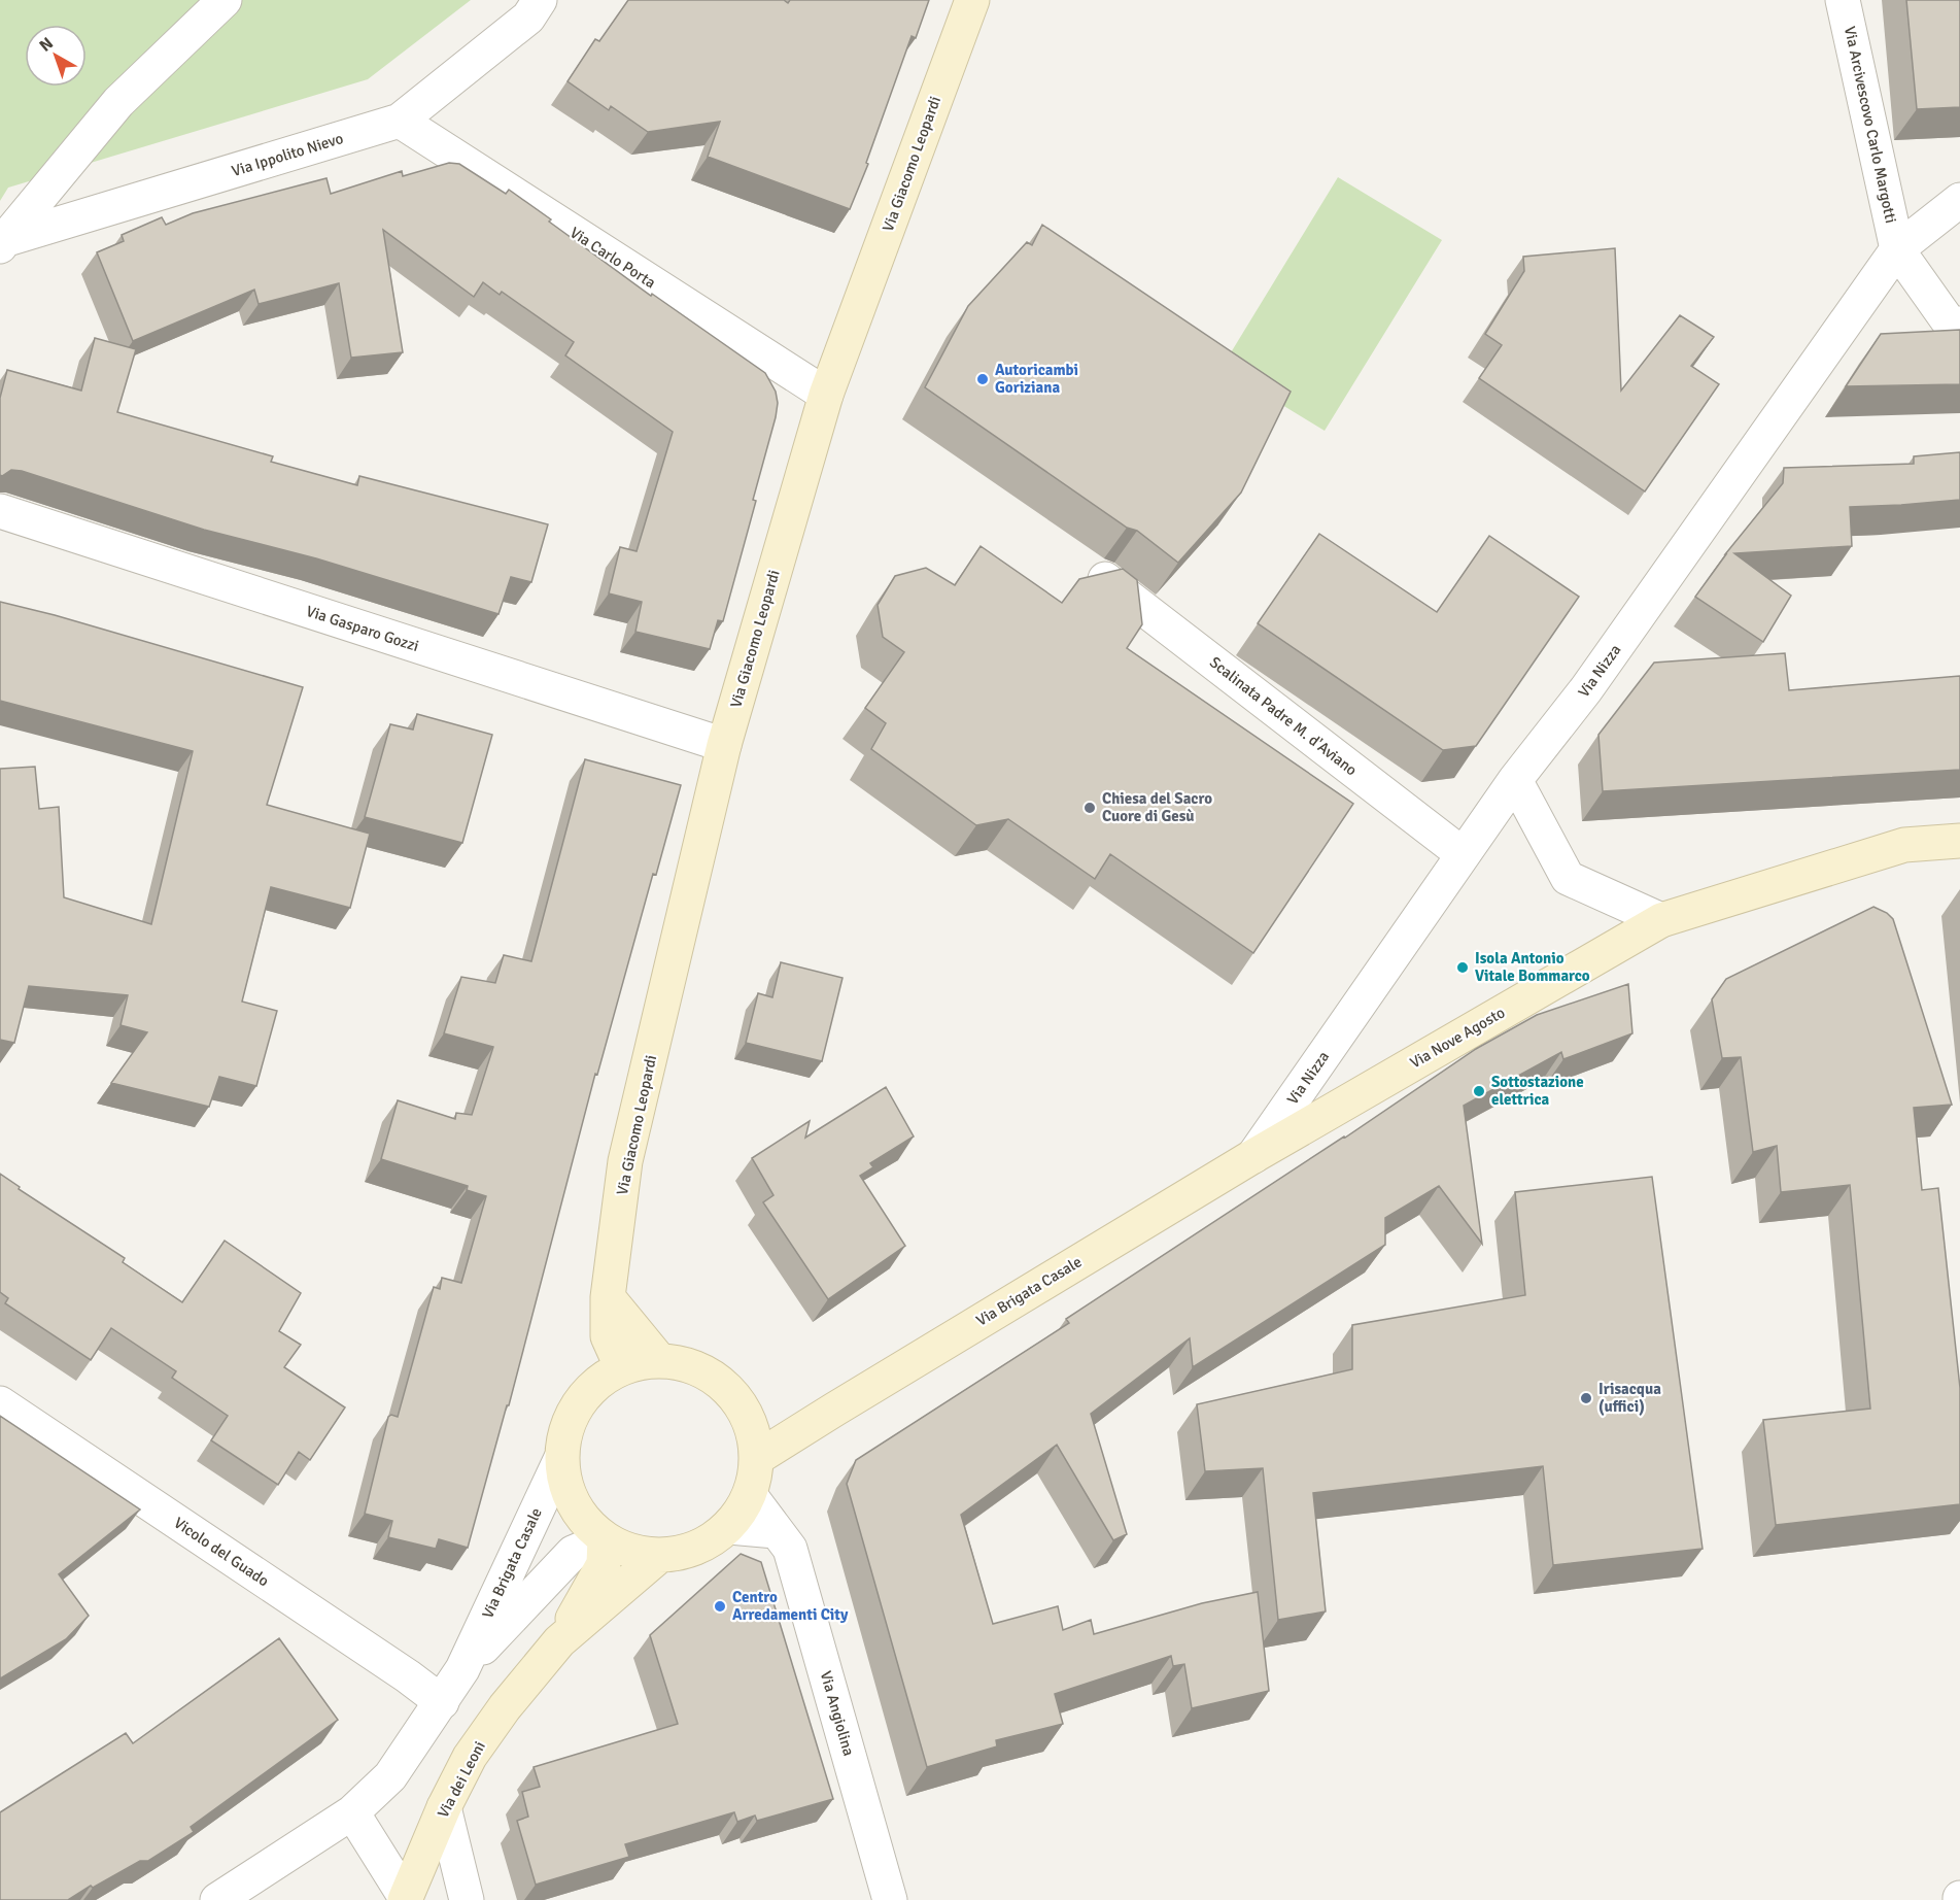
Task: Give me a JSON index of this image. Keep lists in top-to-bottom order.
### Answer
{
  "streets": {
    "main road": [
      "Via Giacomo Leopardi",
      "Via Nove Agosto",
      "Via Brigata Casale",
      "Via dei Leoni"
    ],
    "street": [
      "Via Arcivescovo Carlo Margotti",
      "Via Ippolito Nievo",
      "Via Carlo Porta",
      "Via Gasparo Gozzi",
      "Via Nizza",
      "Scalinata Padre M. d'Aviano",
      "Vicolo del Guado",
      "Via Angiolina"
    ]
  },
  "crossings": [
    ["Via Arcivescovo Carlo Margotti", "Via Nizza"],
    ["Via Ippolito Nievo", "Via Carlo Porta"],
    ["Via Giacomo Leopardi", "Via Carlo Porta"],
    ["Via Giacomo Leopardi", "Via Gasparo Gozzi"],
    ["Via Giacomo Leopardi", "Via Brigata Casale"],
    ["Via Giacomo Leopardi", "Via Angiolina"],
    ["Via Giacomo Leopardi", "Via dei Leoni"],
    ["Via Nizza", "Scalinata Padre M. d'Aviano"],
    ["Via Nizza", "Via Nove Agosto"],
    ["Via Nizza", "Via Brigata Casale"],
    ["Via Nove Agosto", "Via Brigata Casale"],
    ["Via Brigata Casale", "Vicolo del Guado"],
    ["Via Brigata Casale", "Via Angiolina"],
    ["Via Brigata Casale", "Via dei Leoni"],
    ["Via Angiolina", "Via dei Leoni"]
  ],
  "places": [
    "Autoricambi Goriziana",
    "Chiesa del Sacro Cuore di Gesù",
    "Isola Antonio Vitale Bommarco",
    "Sottostazione elettrica",
    "Irisacqua (uffici)",
    "Centro Arredamenti City"
  ],
  "north": "top left"
}
